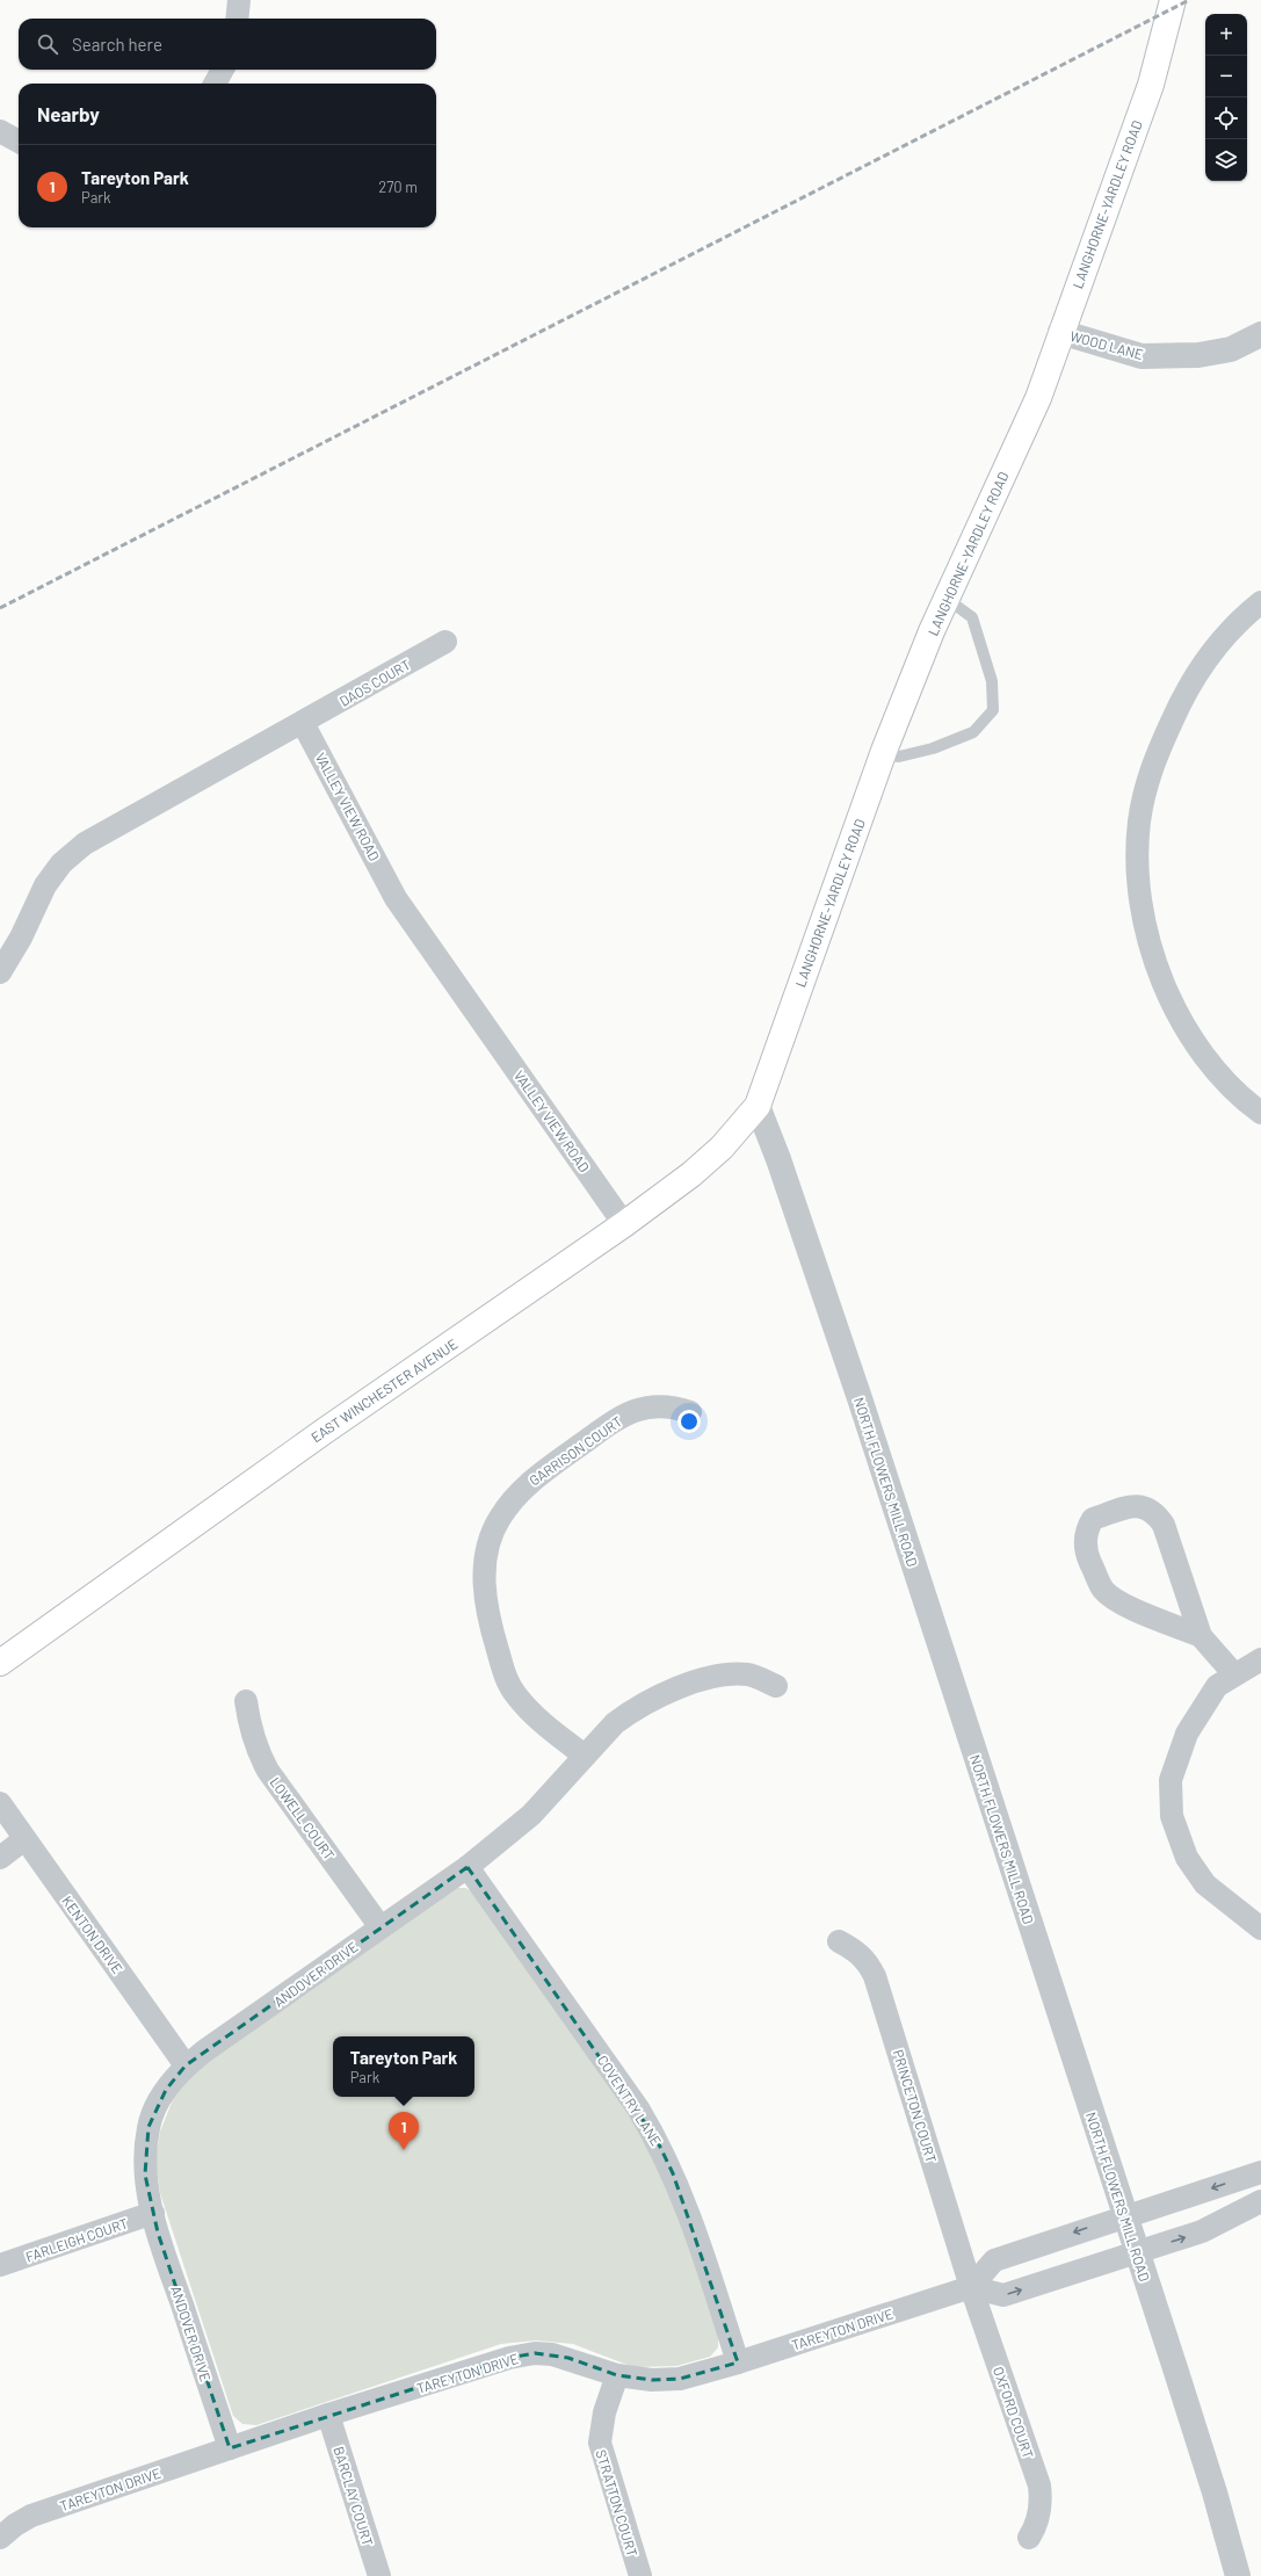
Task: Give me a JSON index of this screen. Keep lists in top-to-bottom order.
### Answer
{
  "streets": {
    "main road": ["LANGHORNE-YARDLEY ROAD", "EAST WINCHESTER AVENUE"],
    "street": [
      "WOOD LANE",
      "DAOS COURT",
      "VALLEY VIEW ROAD",
      "GARRISON COURT",
      "NORTH FLOWERS MILL ROAD",
      "LOWELL COURT",
      "KENTON DRIVE",
      "ANDOVER DRIVE",
      "COVENTRY LANE",
      "PRINCETON COURT",
      "FARLEIGH COURT",
      "TAREYTON DRIVE",
      "OXFORD COURT",
      "BARCLAY COURT",
      "STRATTON COURT"
    ]
  },
  "crossings": [
    ["LANGHORNE-YARDLEY ROAD", "WOOD LANE"],
    ["LANGHORNE-YARDLEY ROAD", "EAST WINCHESTER AVENUE"],
    ["LANGHORNE-YARDLEY ROAD", "NORTH FLOWERS MILL ROAD"],
    ["DAOS COURT", "VALLEY VIEW ROAD"],
    ["VALLEY VIEW ROAD", "EAST WINCHESTER AVENUE"],
    ["EAST WINCHESTER AVENUE", "NORTH FLOWERS MILL ROAD"],
    ["GARRISON COURT", "ANDOVER DRIVE"],
    ["LOWELL COURT", "ANDOVER DRIVE"],
    ["KENTON DRIVE", "ANDOVER DRIVE"],
    ["ANDOVER DRIVE", "COVENTRY LANE"],
    ["ANDOVER DRIVE", "FARLEIGH COURT"],
    ["ANDOVER DRIVE", "TAREYTON DRIVE"],
    ["COVENTRY LANE", "TAREYTON DRIVE"],
    ["PRINCETON COURT", "TAREYTON DRIVE"],
    ["PRINCETON COURT", "OXFORD COURT"],
    ["TAREYTON DRIVE", "OXFORD COURT"],
    ["TAREYTON DRIVE", "BARCLAY COURT"],
    ["TAREYTON DRIVE", "STRATTON COURT"]
  ],
  "page": {
    "map_buttons": ["+", "−"],
    "search": "Search here",
    "heading": "Nearby",
    "list": [
      {
        "mark": "1",
        "name": "Tareyton Park",
        "note": "Park",
        "value": "270 m"
      }
    ],
    "popup": ["Tareyton Park", "Park"],
    "pins": "1"
  }
}
